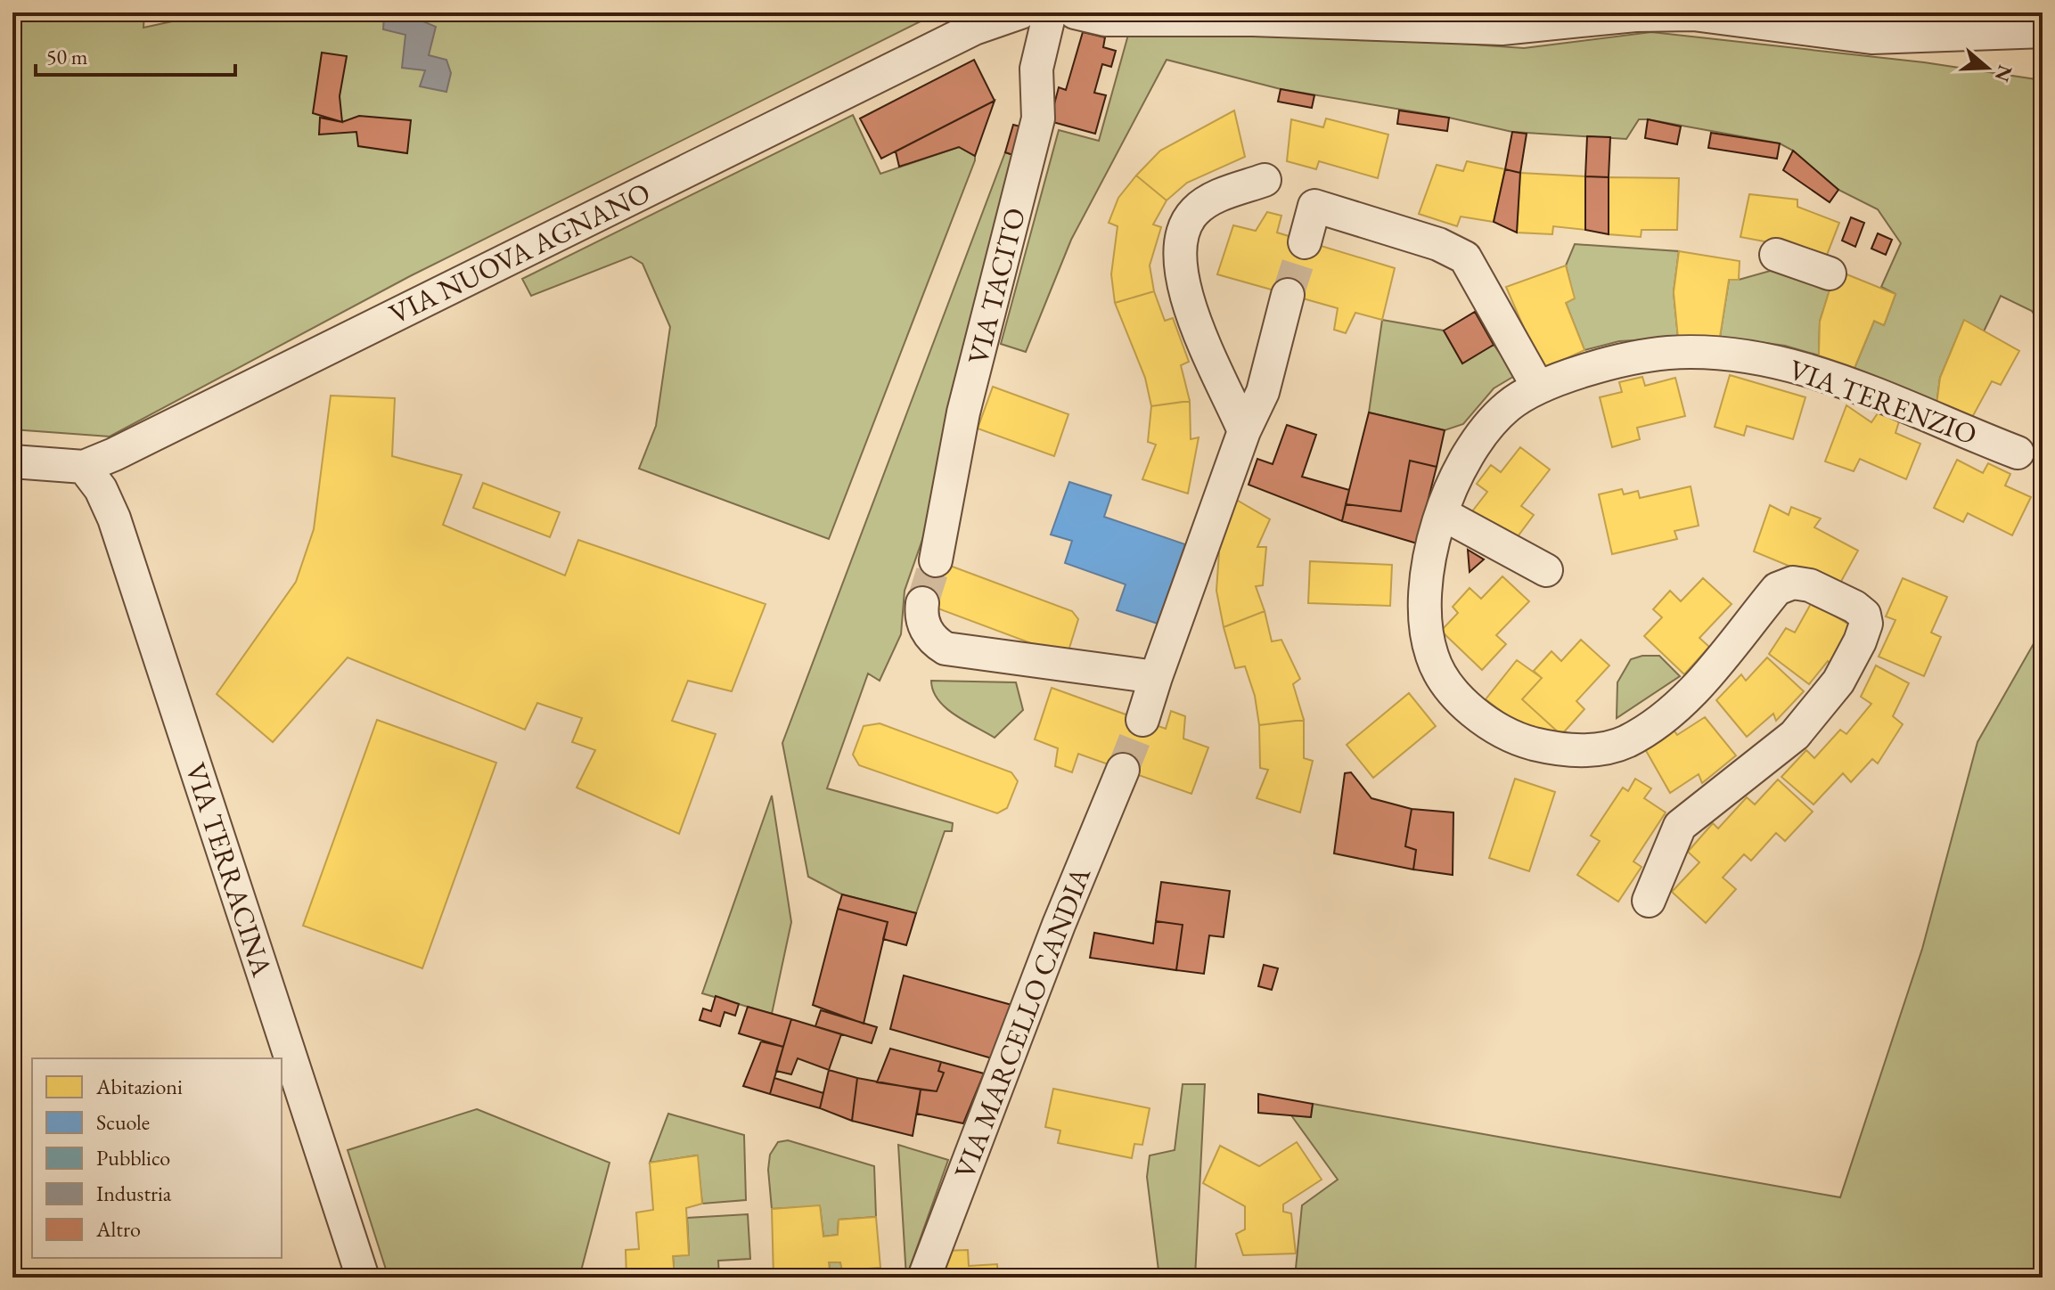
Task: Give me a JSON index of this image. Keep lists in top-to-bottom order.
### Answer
{
  "streets": {
    "street": [
      "VIA NUOVA AGNANO",
      "VIA TACITO",
      "VIA TERENZIO",
      "VIA TERRACINA",
      "VIA MARCELLO CANDIA"
    ]
  },
  "crossings": [
    ["VIA NUOVA AGNANO", "VIA TERRACINA"]
  ],
  "legend": [
    "Abitazioni",
    "Scuole",
    "Pubblico",
    "Industria",
    "Altro"
  ],
  "scale_bar": "50 m",
  "north": "right"
}
